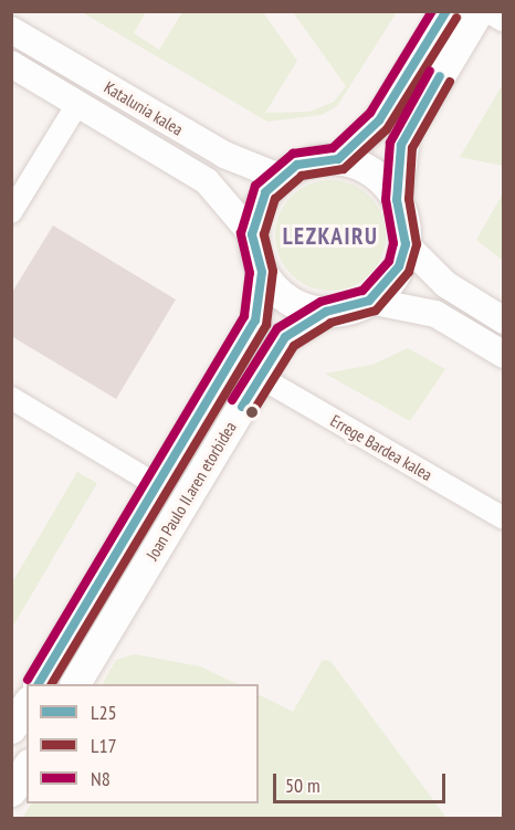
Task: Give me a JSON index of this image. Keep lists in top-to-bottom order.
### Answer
{
  "streets": {
    "main road": ["Joan Paulo II.aren etorbidea"],
    "street": ["Katalunia kalea", "Errege Bardea kalea"]
  },
  "crossings": [
    ["Katalunia kalea", "Joan Paulo II.aren etorbidea"],
    ["Errege Bardea kalea", "Joan Paulo II.aren etorbidea"]
  ],
  "districts": ["LEZKAIRU"],
  "lines": ["transit line L25", "transit line N8", "transit line L17"],
  "legend": ["L25", "L17", "N8"],
  "scale_bar": "50 m"
}
